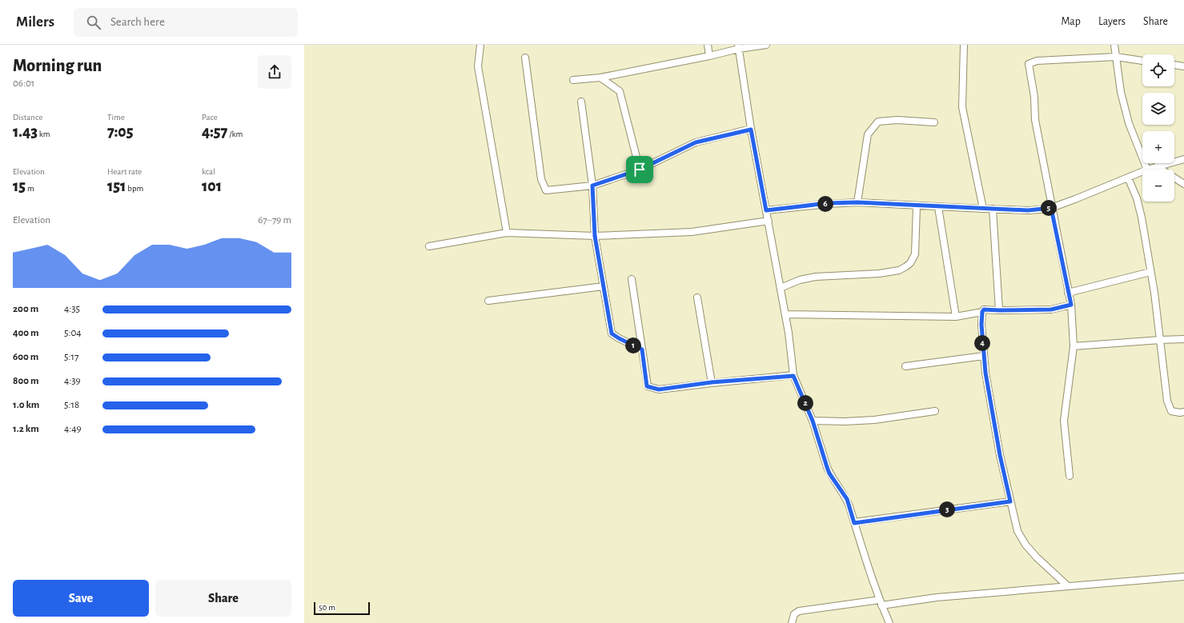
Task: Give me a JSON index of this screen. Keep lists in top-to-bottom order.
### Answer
{
  "scale_bar": "50 m",
  "page": {
    "header": "Milers",
    "search": "Search here",
    "nav": ["Map", "Layers", "Share"],
    "heading": ["Morning run", "06:01"],
    "map_buttons": ["+", "−"],
    "stats": [
      ["Distance", "1.43 km"],
      ["Time", "7:05"],
      ["Pace", "4:57 /km"],
      ["Elevation", "15 m"],
      ["Heart rate", "151 bpm"],
      ["kcal", "101"]
    ],
    "pins": [
      "6",
      "5",
      "4",
      "1",
      "2",
      "3"
    ],
    "chart": ["Elevation", "67–79 m"],
    "list": [
      {
        "name": "200 m",
        "note": "4:35"
      },
      {
        "name": "400 m",
        "note": "5:04"
      },
      {
        "name": "600 m",
        "note": "5:17"
      },
      {
        "name": "800 m",
        "note": "4:39"
      },
      {
        "name": "1.0 km",
        "note": "5:18"
      },
      {
        "name": "1.2 km",
        "note": "4:49"
      }
    ],
    "buttons": ["Save", "Share"],
    "scale": "50 m"
  }
}
